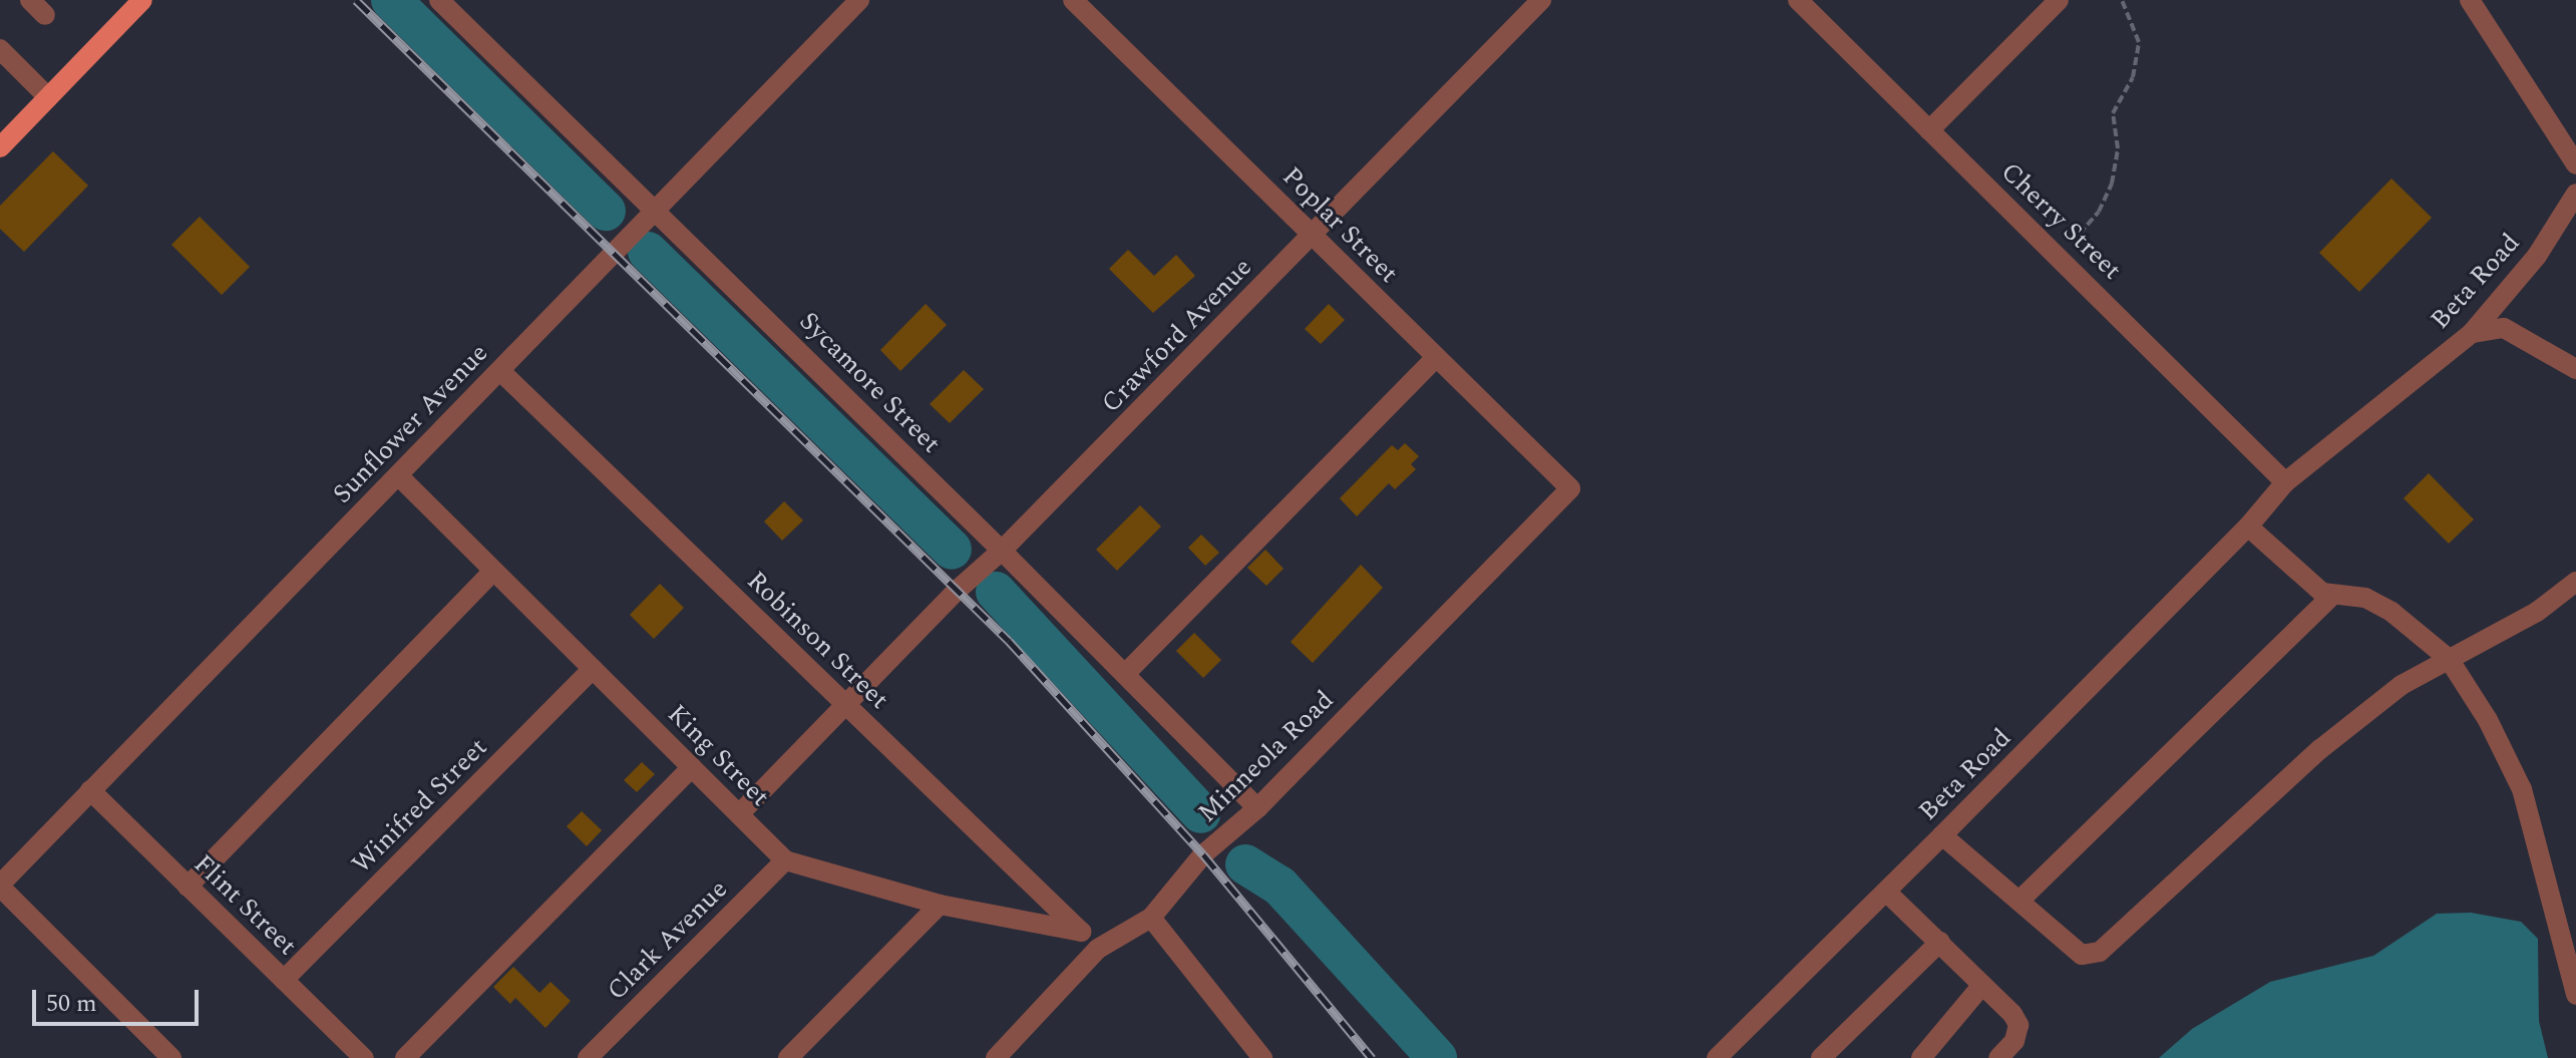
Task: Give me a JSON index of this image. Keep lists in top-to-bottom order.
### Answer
{
  "streets": {
    "street": [
      "Cherry Street",
      "Poplar Street",
      "Beta Road",
      "Crawford Avenue",
      "Sycamore Street",
      "Sunflower Avenue",
      "Robinson Street",
      "King Street",
      "Minneola Road",
      "Winifred Street",
      "Flint Street",
      "Clark Avenue"
    ]
  },
  "crossings": [
    ["Cherry Street", "Beta Road"],
    ["Poplar Street", "Crawford Avenue"],
    ["Poplar Street", "Minneola Road"],
    ["Crawford Avenue", "Sycamore Street"],
    ["Crawford Avenue", "Robinson Street"],
    ["Crawford Avenue", "King Street"],
    ["Sycamore Street", "Sunflower Avenue"],
    ["Sycamore Street", "Minneola Road"],
    ["Sunflower Avenue", "Robinson Street"],
    ["Sunflower Avenue", "King Street"],
    ["Sunflower Avenue", "Flint Street"],
    ["Robinson Street", "King Street"],
    ["Robinson Street", "Minneola Road"],
    ["King Street", "Winifred Street"],
    ["King Street", "Clark Avenue"],
    ["Winifred Street", "Flint Street"]
  ],
  "scale_bar": "50 m"
}
